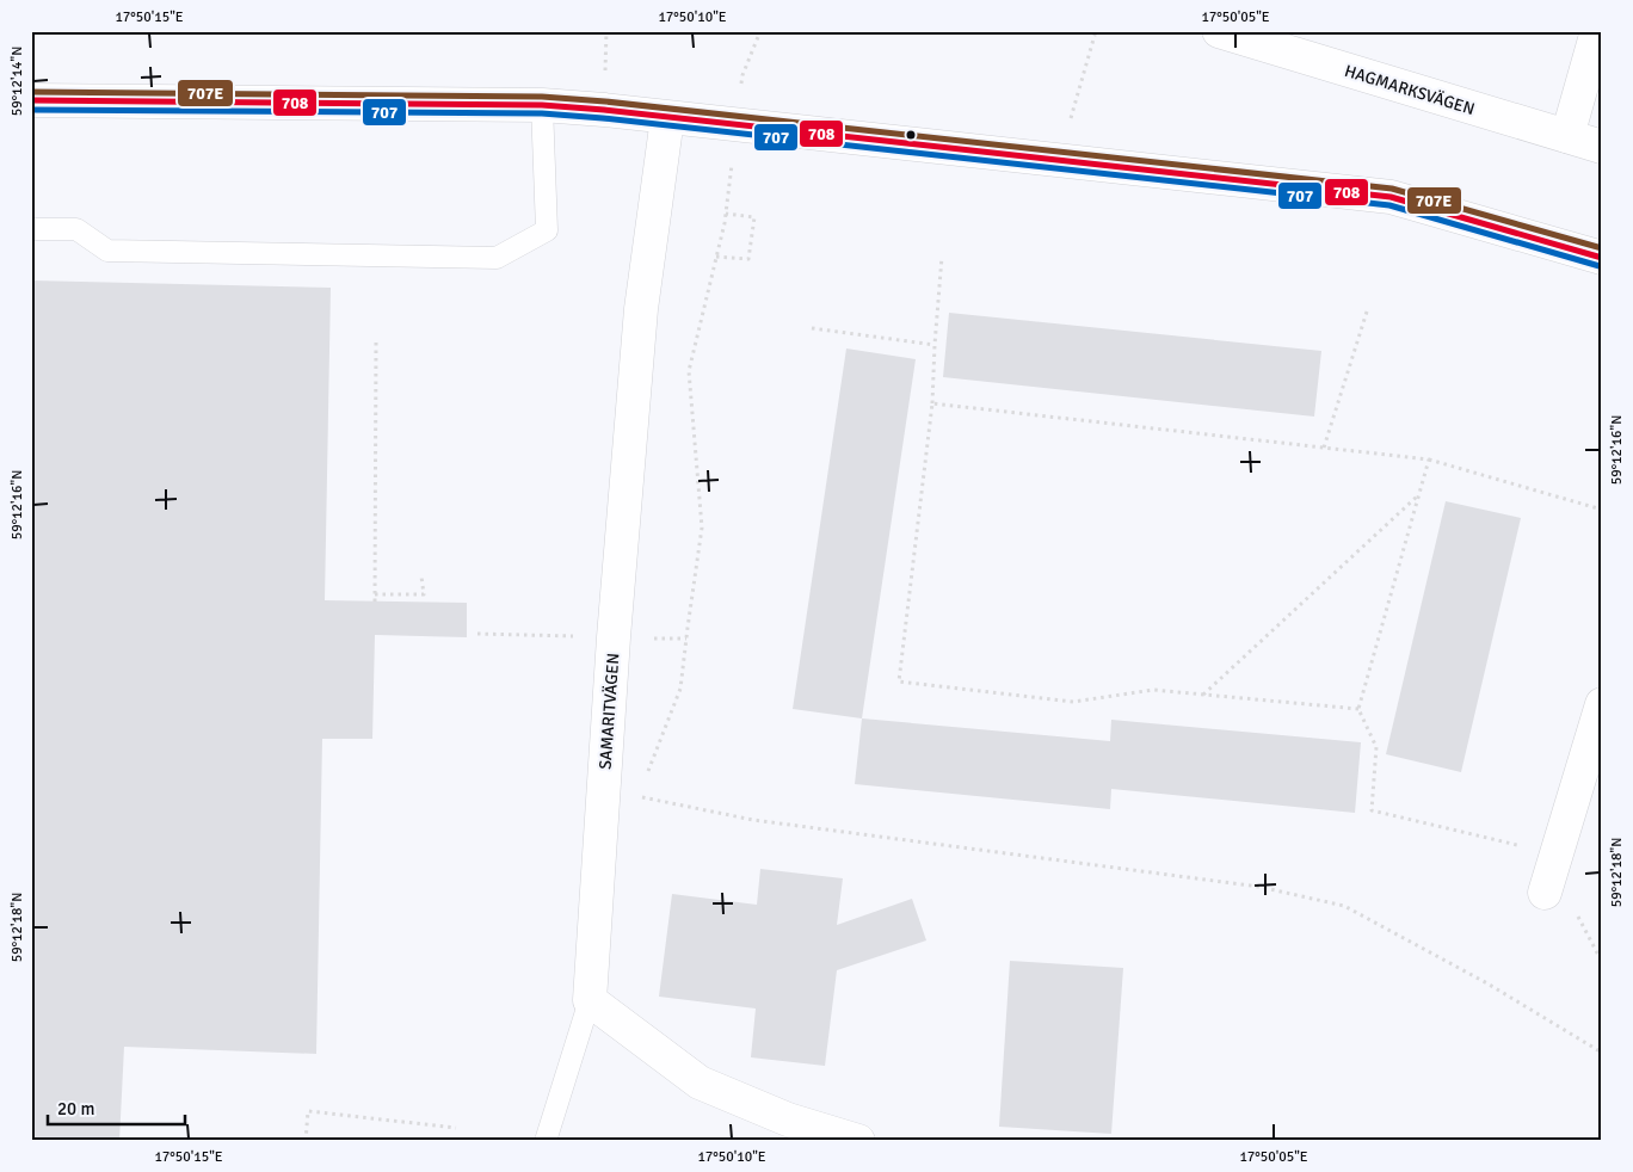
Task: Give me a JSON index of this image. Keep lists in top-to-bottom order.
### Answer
{
  "streets": {
    "street": ["HAGMARKSVÄGEN", "SAMARITVÄGEN"]
  },
  "lines": ["transit line 707E", "transit line 708", "transit line 707"],
  "scale_bar": "20 m",
  "coordinates": [
    "17°50'15\"E",
    "17°50'10\"E",
    "17°50'05\"E",
    "59°12'14\"N",
    "59°12'16\"N",
    "59°12'18\"N"
  ]
}
